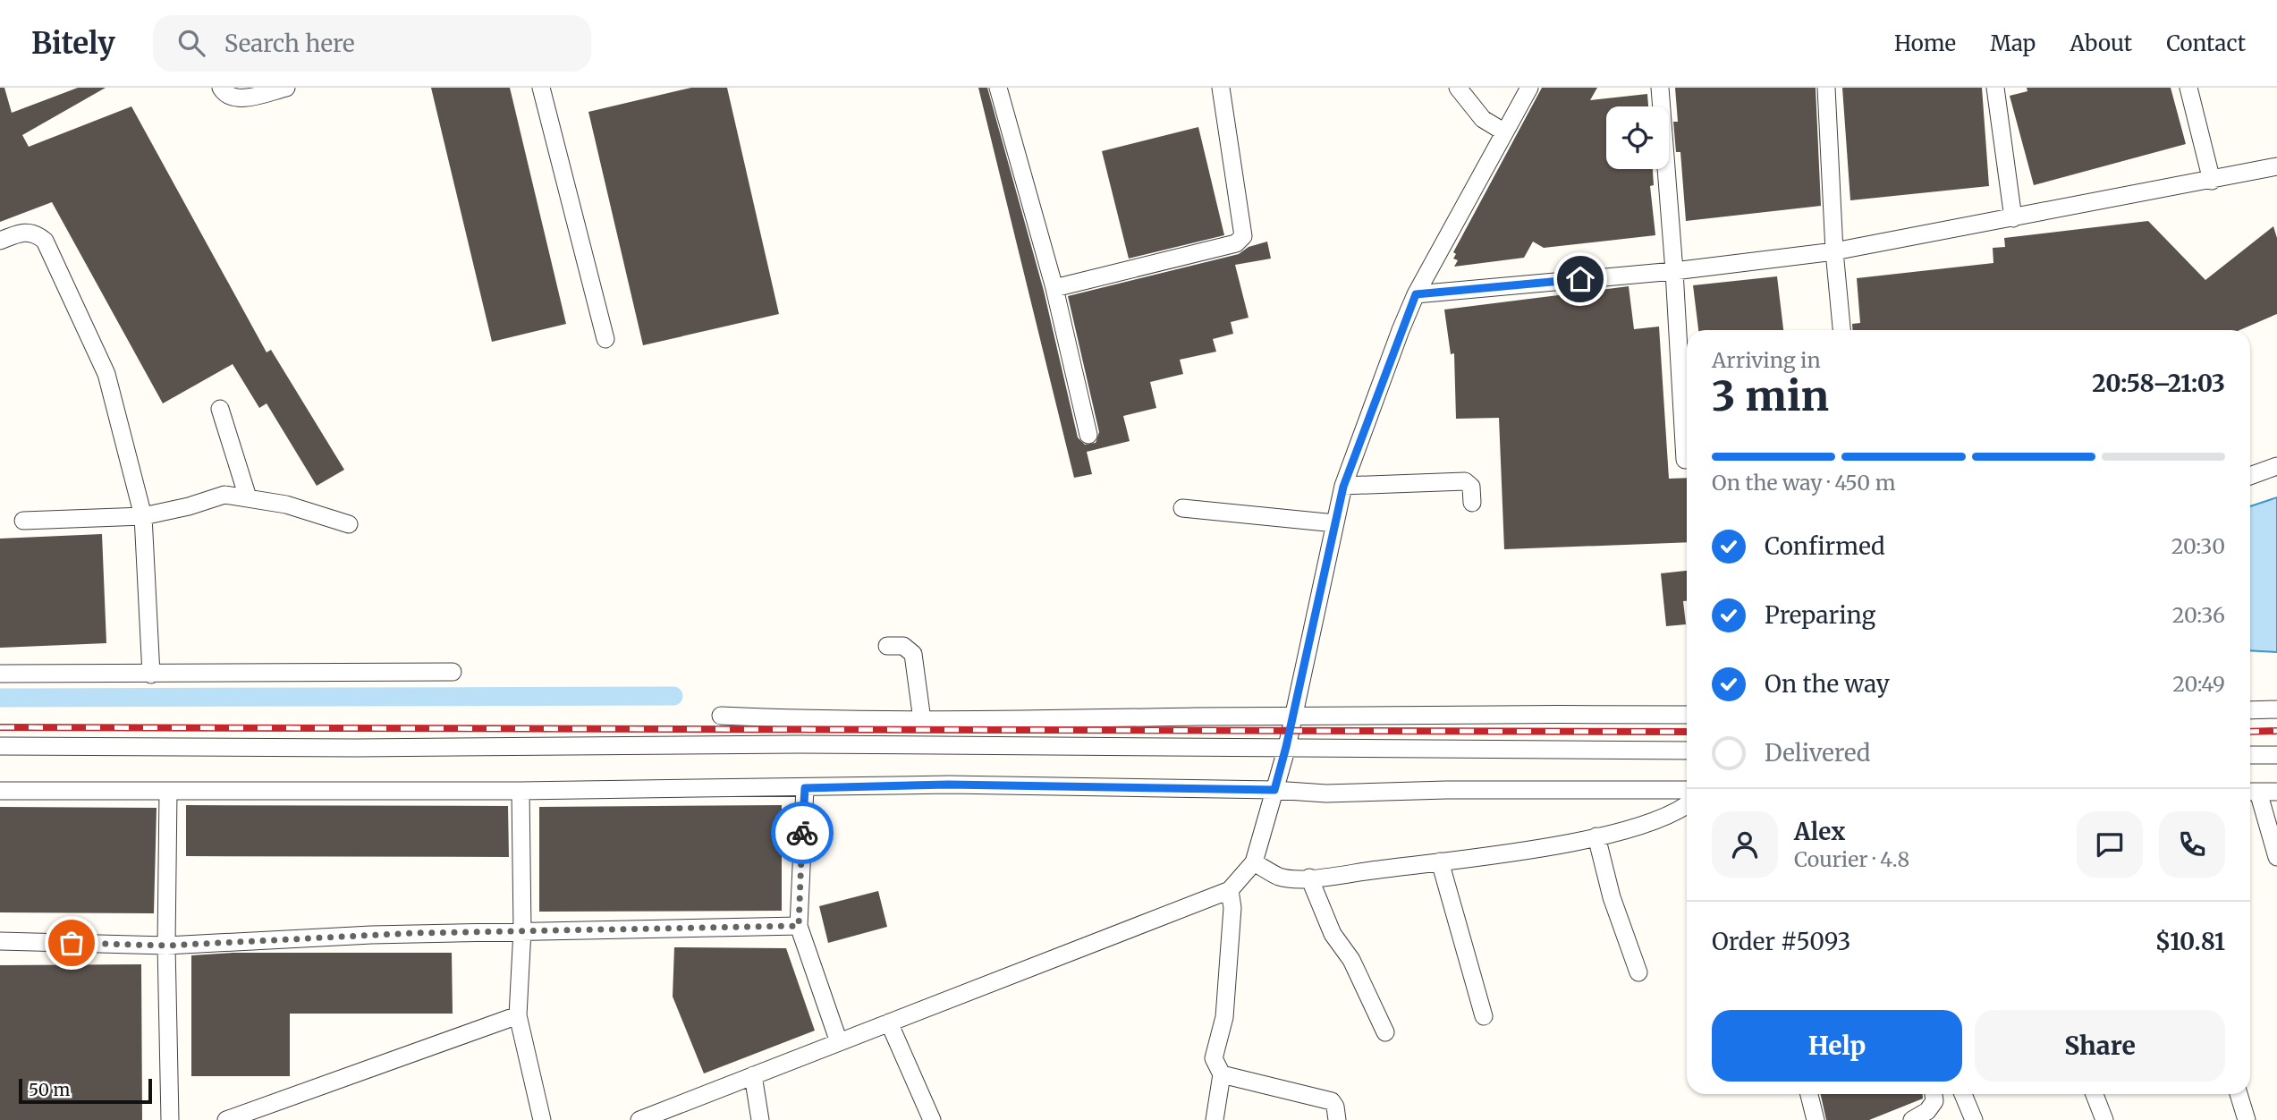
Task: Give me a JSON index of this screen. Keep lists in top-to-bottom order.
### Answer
{
  "scale_bar": "50 m",
  "page": {
    "header": "Bitely",
    "search": "Search here",
    "nav": [
      "Home",
      "Map",
      "About",
      "Contact"
    ],
    "heading": ["3 min", "Arriving in", "20:58–21:03"],
    "panel": [
      "Alex",
      "Courier · 4.8",
      "Order #5093",
      "$10.81"
    ],
    "bar": "On the way · 450 m",
    "list": [
      ["Confirmed", "20:30"],
      ["Preparing", "20:36"],
      ["On the way", "20:49"],
      "Delivered"
    ],
    "buttons": ["Help", "Share"],
    "scale": "50 m"
  }
}
